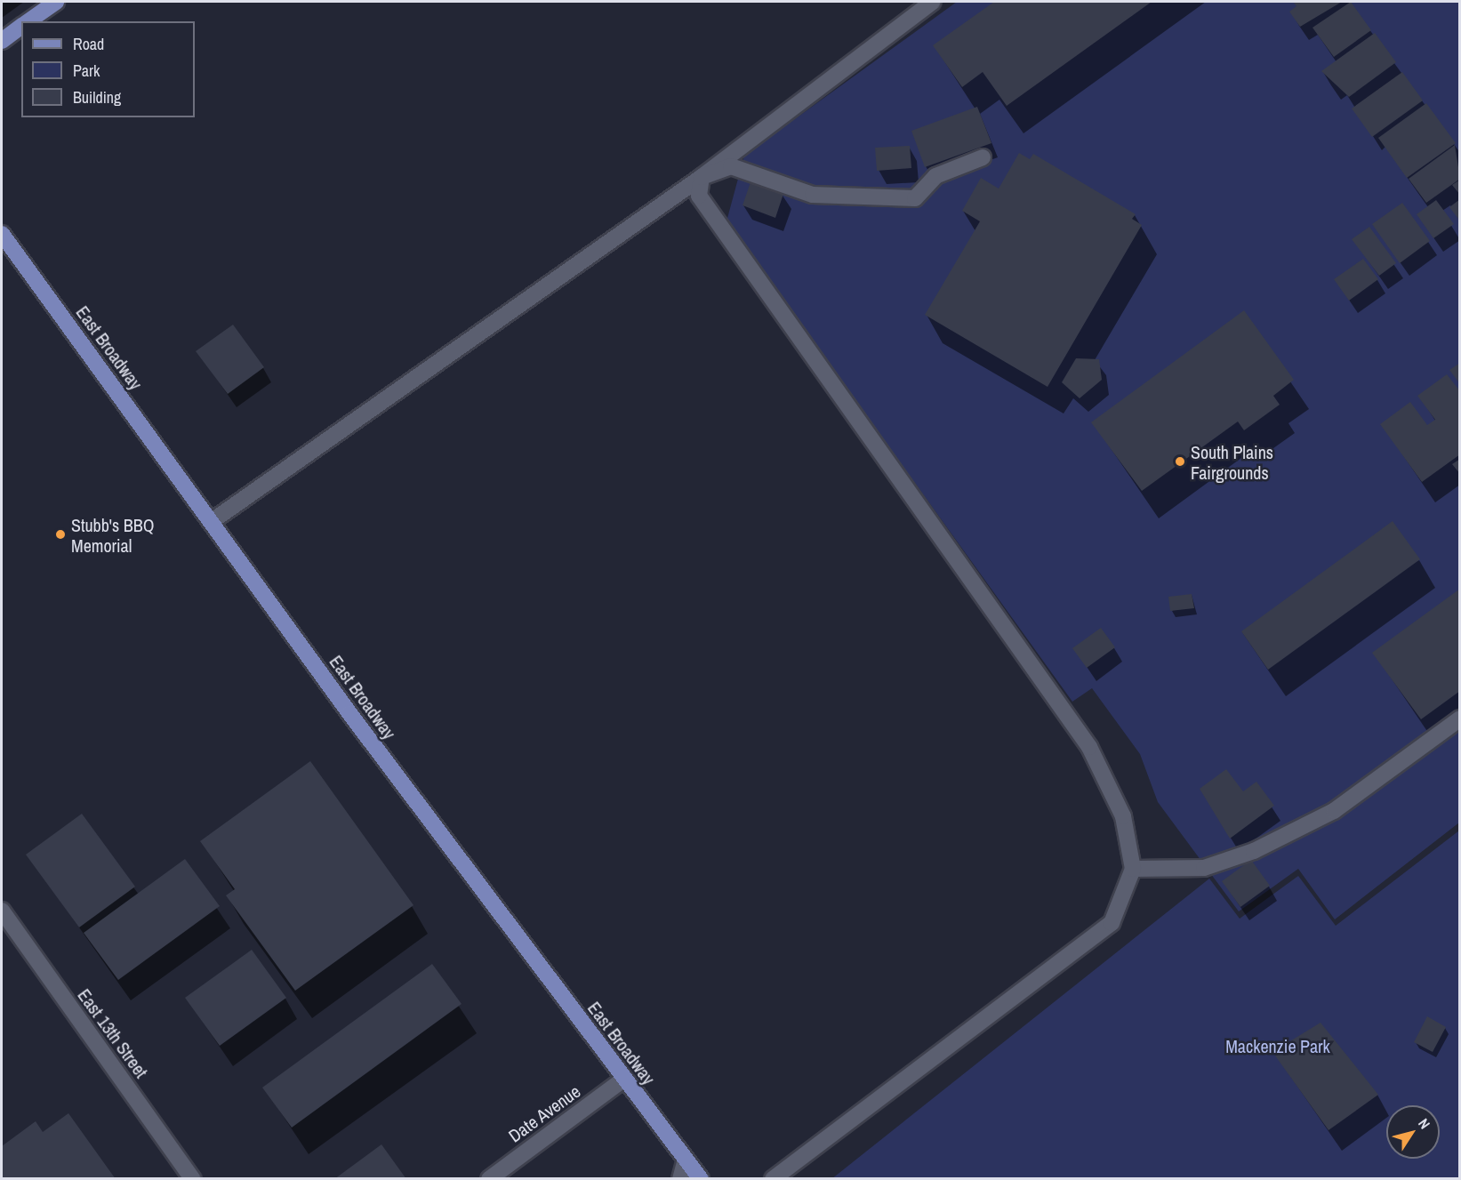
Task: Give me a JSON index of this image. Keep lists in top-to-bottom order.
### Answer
{
  "streets": {
    "main road": ["East Broadway"],
    "street": ["East 13th Street", "Date Avenue"]
  },
  "crossings": [
    ["East Broadway", "Date Avenue"]
  ],
  "parks": ["Mackenzie Park"],
  "places": ["South Plains Fairgrounds", "Stubb's BBQ Memorial"],
  "legend": ["Road", "Park", "Building"],
  "north": "top right"
}
